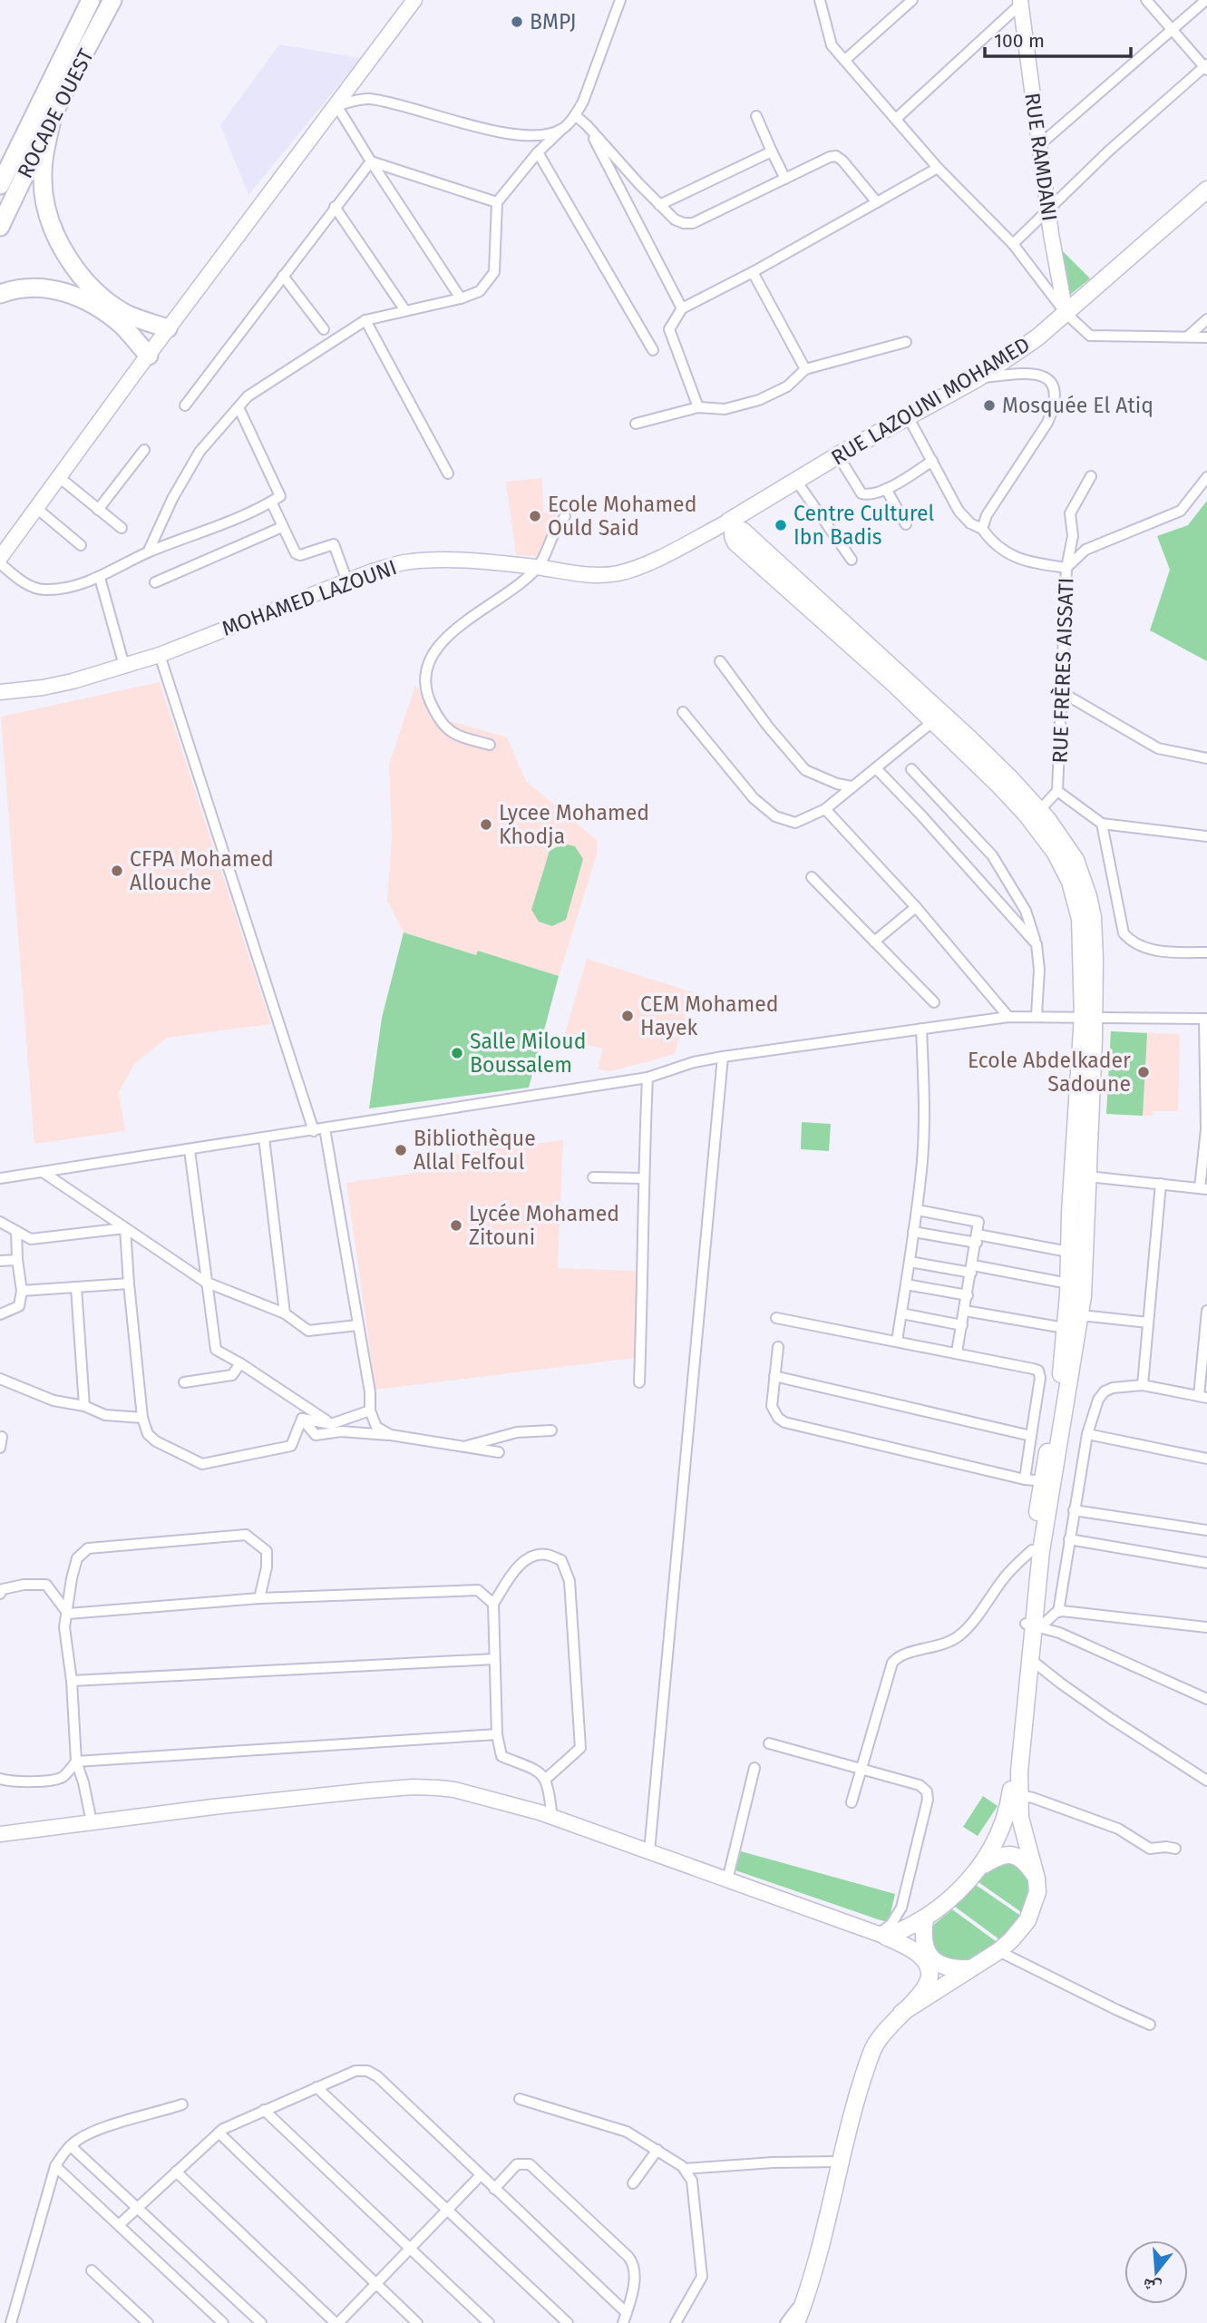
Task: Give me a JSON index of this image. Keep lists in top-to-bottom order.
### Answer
{
  "streets": {
    "highway": ["ROCADE OUEST"],
    "main road": ["RUE RAMDANI", "RUE LAZOUNI MOHAMED", "MOHAMED LAZOUNI"],
    "street": ["RUE FRÈRES AISSATI"]
  },
  "crossings": [
    ["RUE RAMDANI", "RUE LAZOUNI MOHAMED"],
    ["RUE LAZOUNI MOHAMED", "MOHAMED LAZOUNI"]
  ],
  "places": [
    "BMPJ",
    "Mosquée El Atiq",
    "Ecole Mohamed Ould Said",
    "Centre Culturel Ibn Badis",
    "Lycee Mohamed Khodja",
    "CFPA Mohamed Allouche",
    "CEM Mohamed Hayek",
    "Salle Miloud Boussalem",
    "Ecole Abdelkader Sadoune",
    "Bibliothèque Allal Felfoul",
    "Lycée Mohamed Zitouni"
  ],
  "scale_bar": "100 m",
  "north": "bottom"
}
